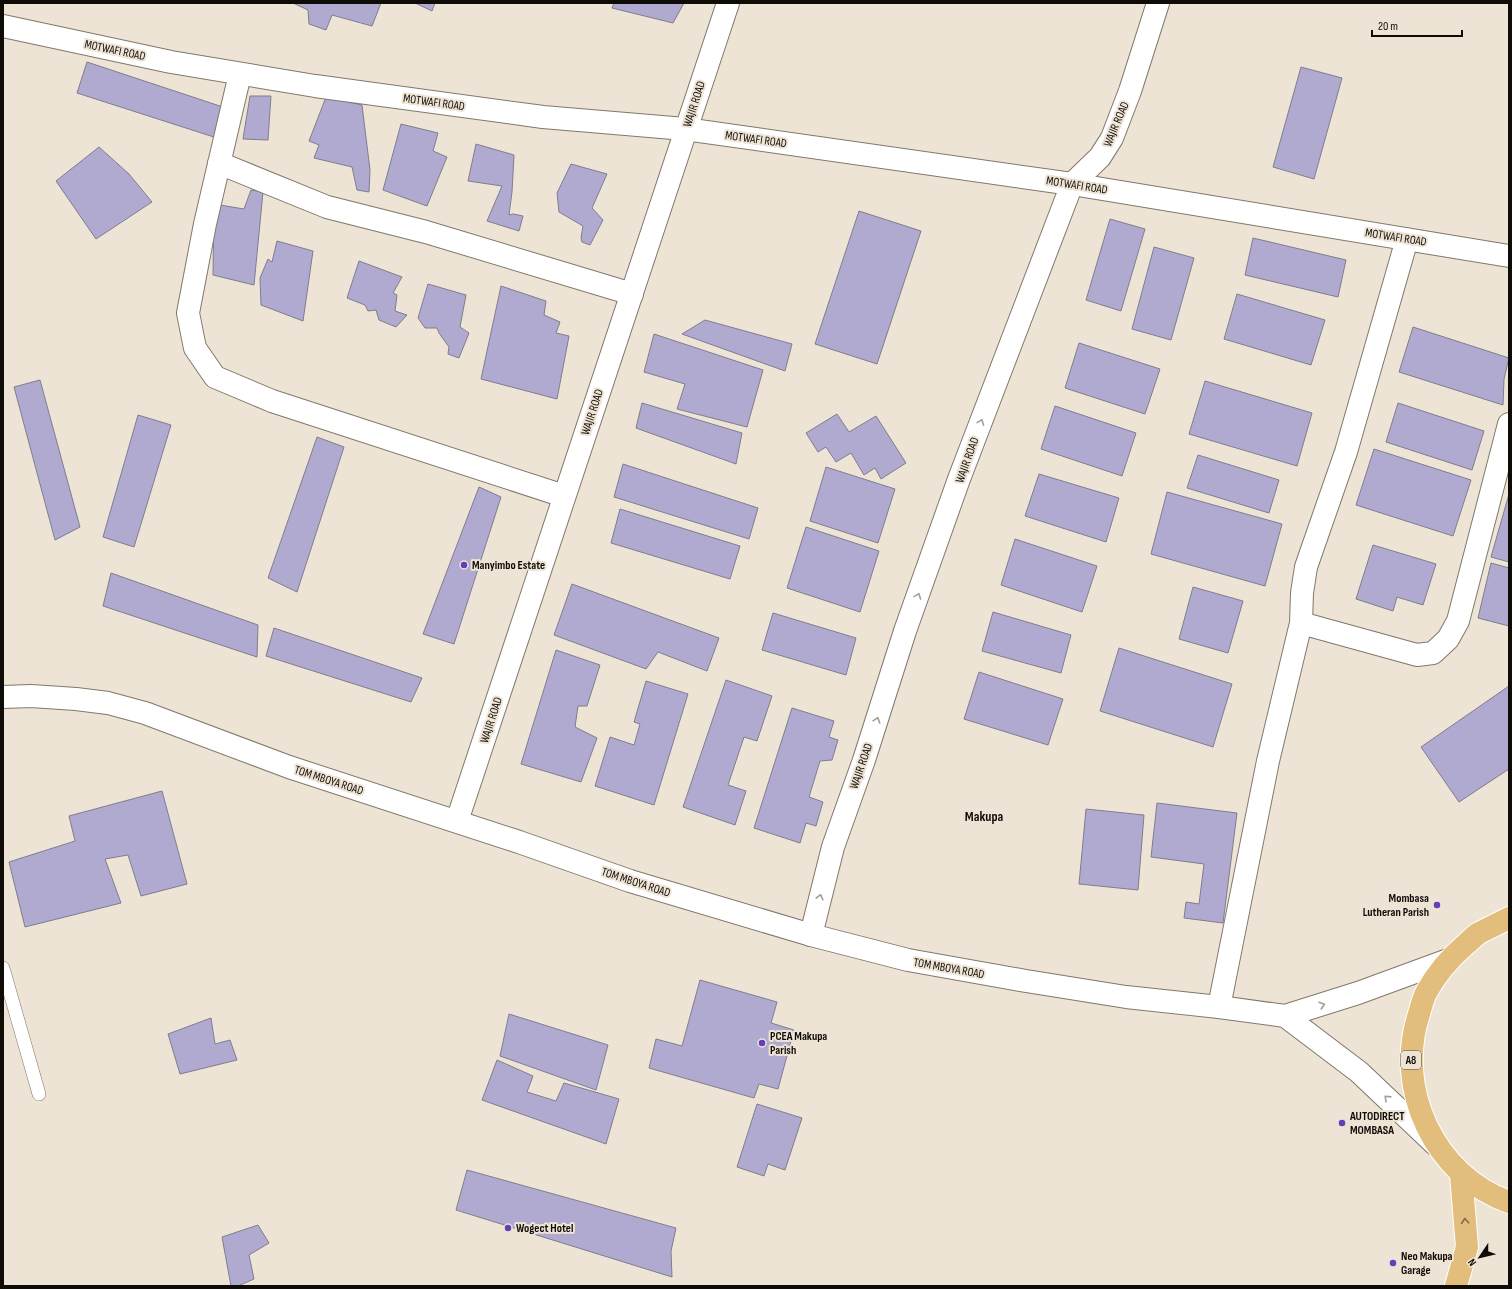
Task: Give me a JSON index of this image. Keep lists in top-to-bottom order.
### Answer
{
  "streets": {
    "highway": ["A8"],
    "street": ["MOTWAFI ROAD", "WAJIR ROAD", "TOM MBOYA ROAD"]
  },
  "crossings": [
    ["MOTWAFI ROAD", "WAJIR ROAD"],
    ["WAJIR ROAD", "TOM MBOYA ROAD"]
  ],
  "one_way": ["WAJIR ROAD"],
  "districts": ["Makupa"],
  "places": [
    "Manyimbo Estate",
    "Mombasa Lutheran Parish",
    "PCEA Makupa Parish",
    "AUTODIRECT MOMBASA",
    "Wogect Hotel",
    "Neo Makupa Garage"
  ],
  "scale_bar": "20 m",
  "north": "bottom left"
}
